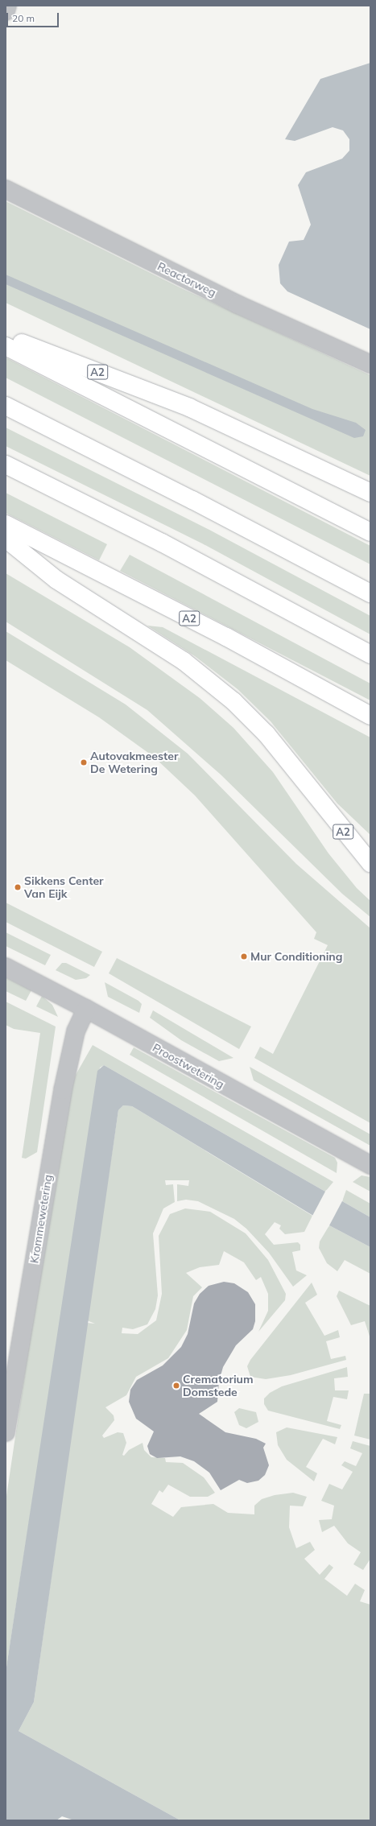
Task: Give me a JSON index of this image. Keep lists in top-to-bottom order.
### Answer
{
  "streets": {
    "highway": ["A2"],
    "street": ["Reactorweg", "Proostwetering", "Krommewetering"]
  },
  "crossings": [
    ["Proostwetering", "Krommewetering"]
  ],
  "places": [
    "Autovakmeester De Wetering",
    "Sikkens Center Van Eijk",
    "Mur Conditioning",
    "Crematorium Domstede"
  ],
  "scale_bar": "20 m"
}
